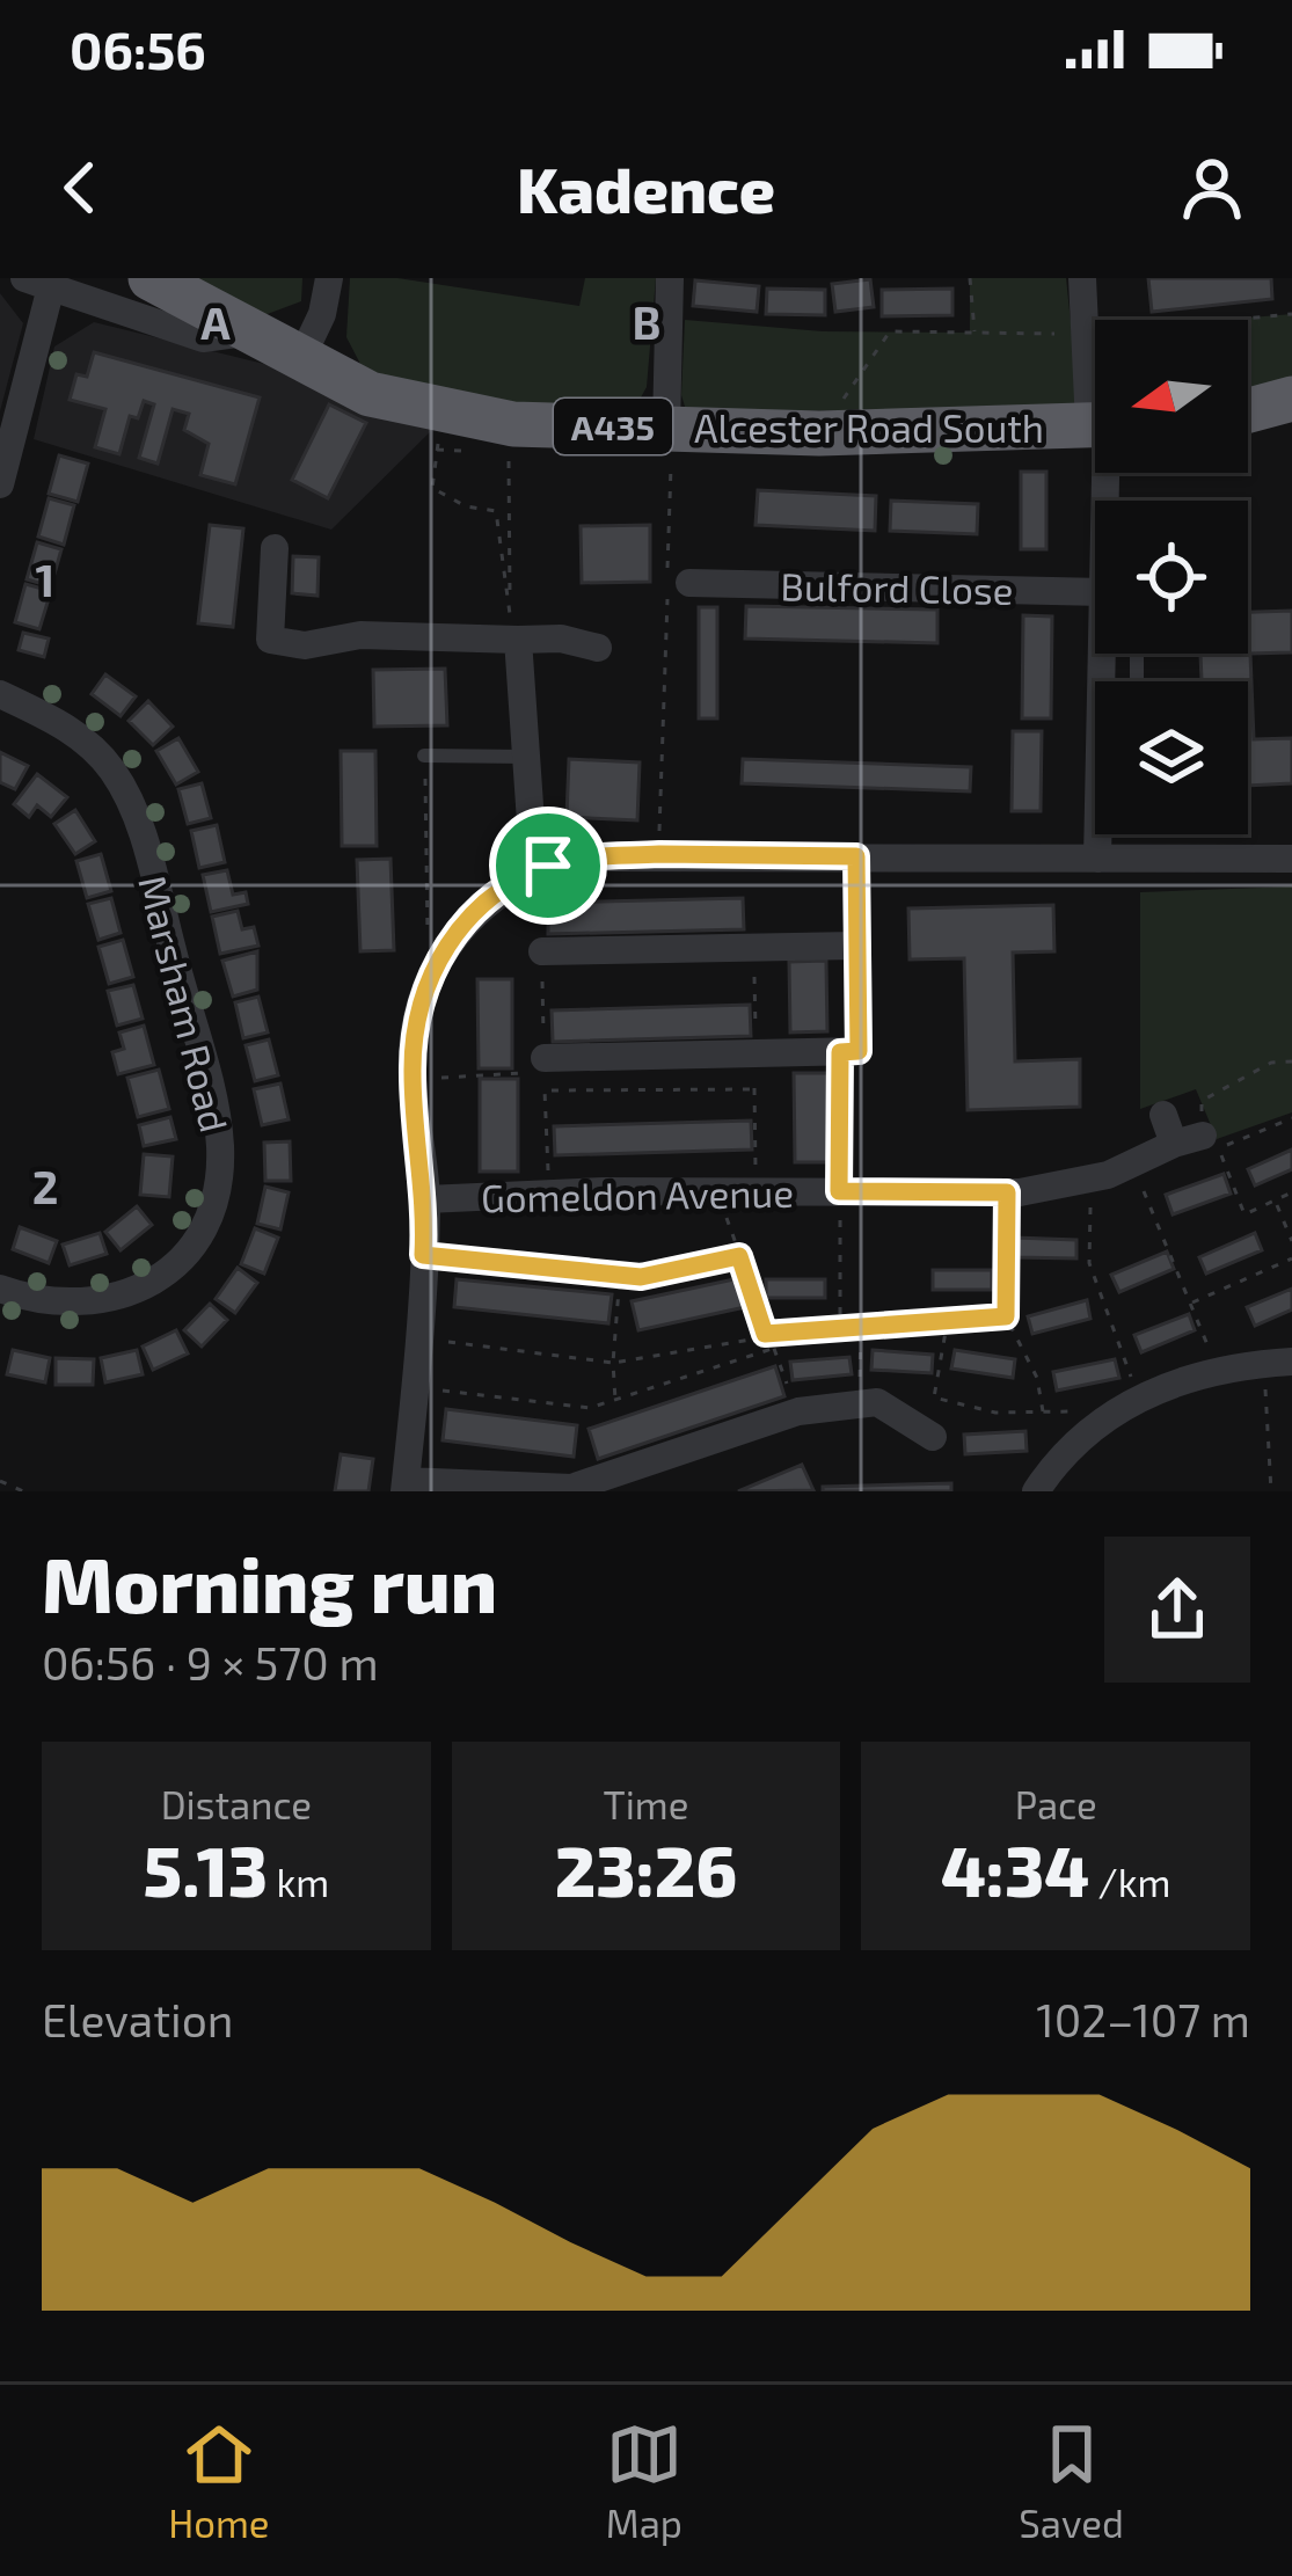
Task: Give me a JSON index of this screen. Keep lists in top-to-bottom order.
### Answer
{
  "streets": {
    "highway": ["A435", "Alcester Road South"],
    "street": ["Bulford Close", "Marsham Road", "Gomeldon Avenue"]
  },
  "north": "left",
  "page": {
    "status": "06:56",
    "header": "Kadence",
    "heading": ["Morning run", "06:56 · 9 × 570 m"],
    "stats": [
      ["Distance", "5.13 km"],
      ["Time", "23:26"],
      ["Pace", "4:34 /km"]
    ],
    "chart": ["Elevation", "102–107 m"],
    "tabs": ["Home", "Map", "Saved"]
  },
  "grid": {
    "columns": ["A", "B"],
    "rows": ["1", "2"]
  }
}
